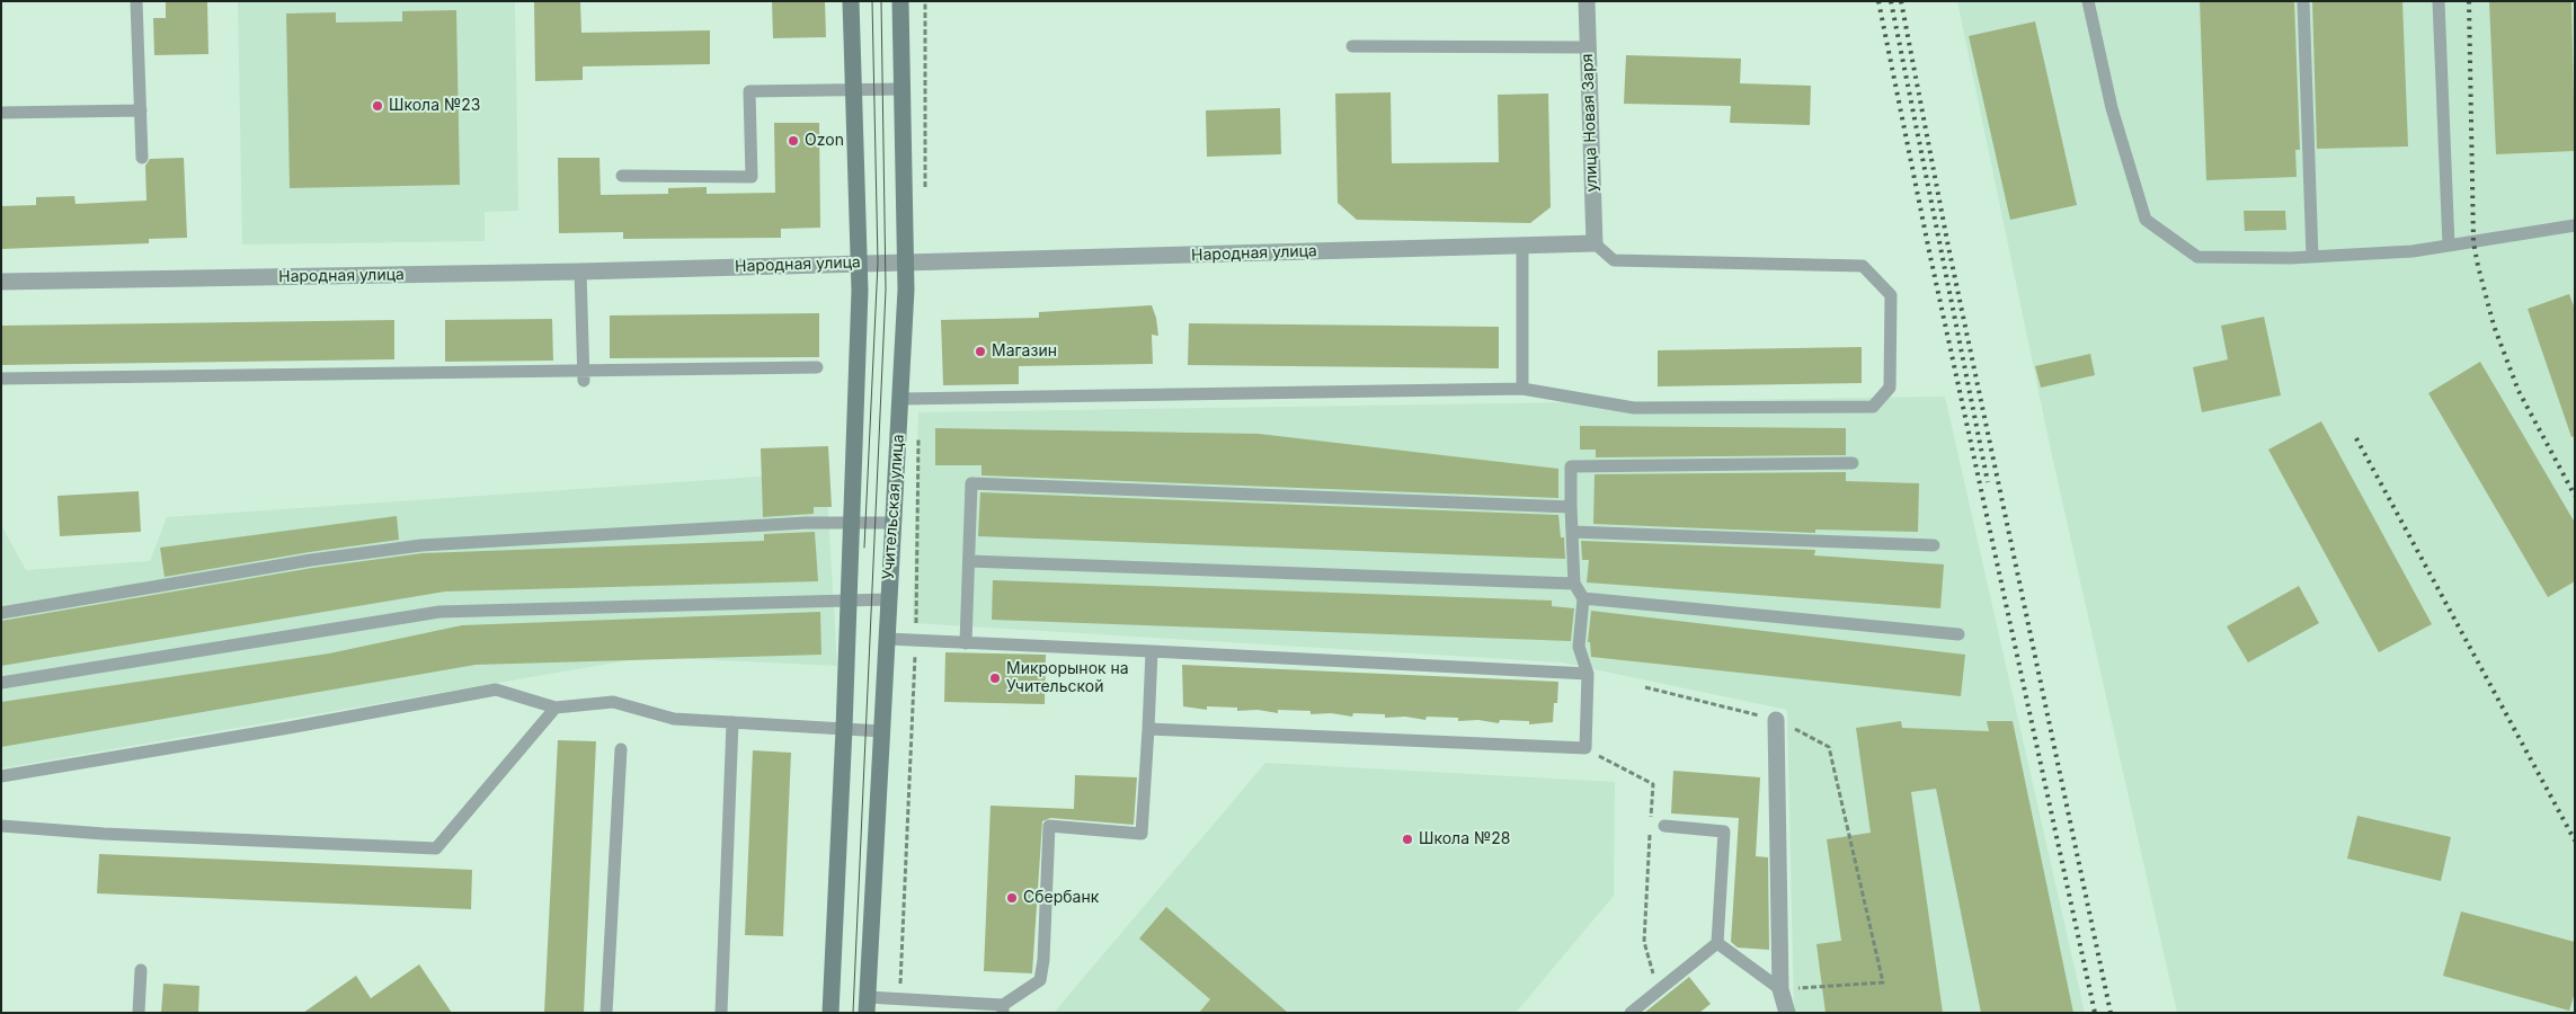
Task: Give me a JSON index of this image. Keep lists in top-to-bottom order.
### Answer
{
  "streets": {
    "main road": ["Учительская улица"],
    "street": ["улица Новая Заря", "Народная улица"]
  },
  "crossings": [
    ["улица Новая Заря", "Народная улица"],
    ["Народная улица", "Учительская улица"]
  ],
  "places": [
    "Школа №23",
    "Ozon",
    "Магазин",
    "Микрорынок на Учительской",
    "Школа №28",
    "Сбербанк"
  ]
}
